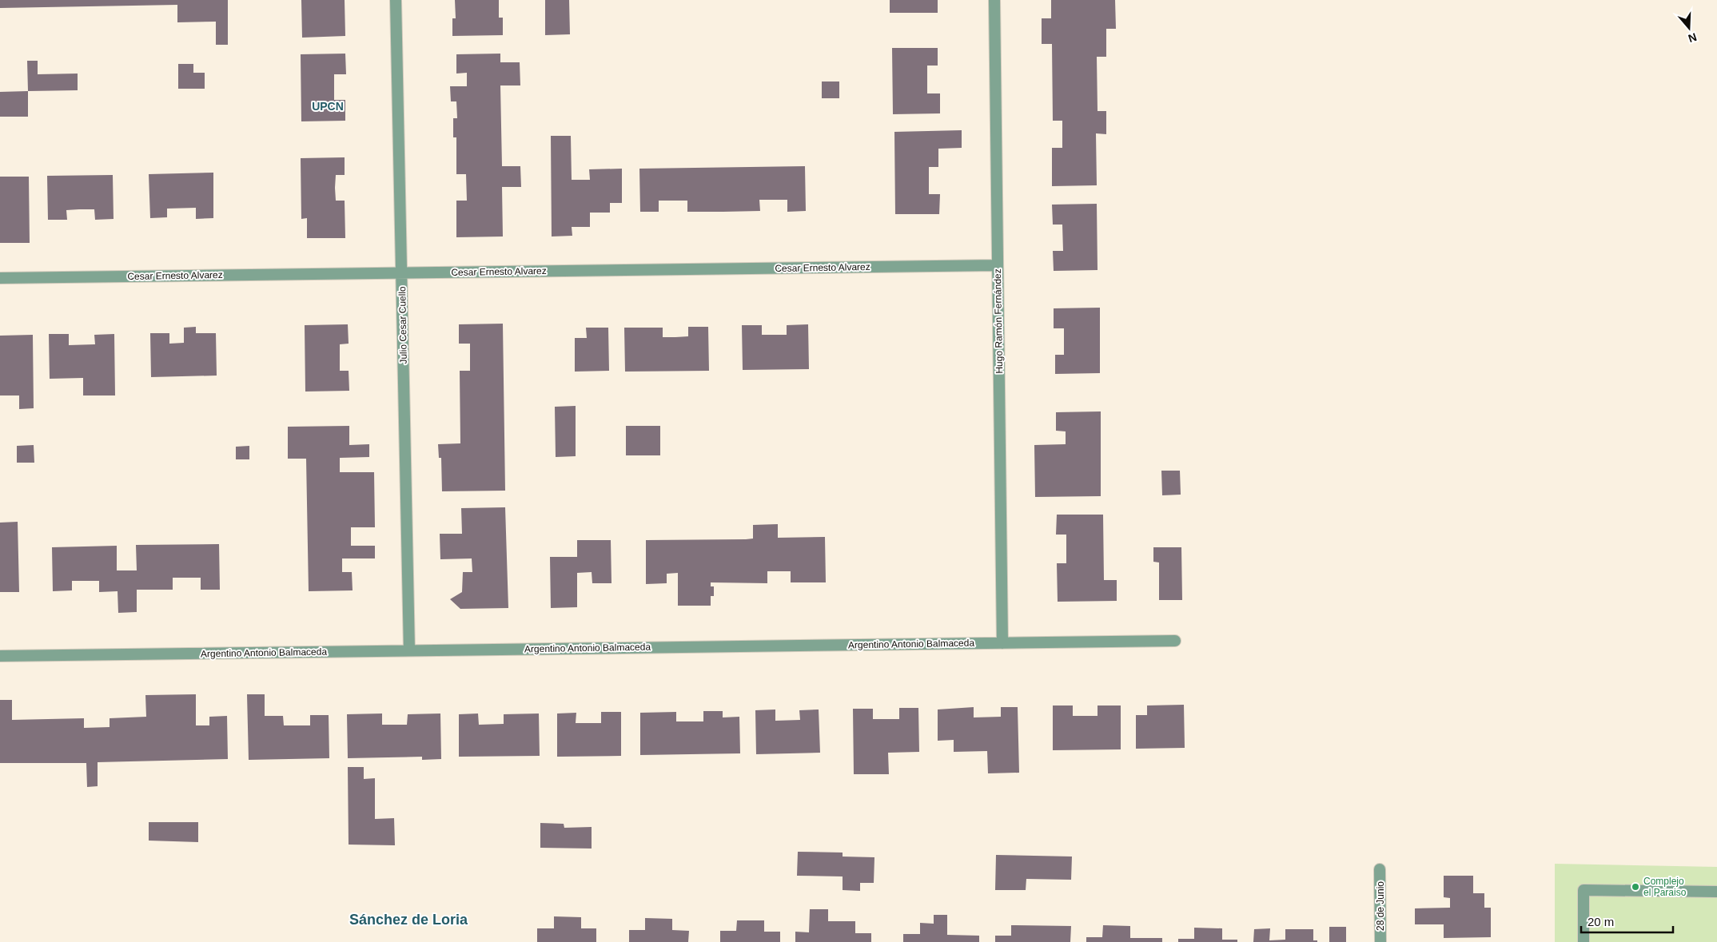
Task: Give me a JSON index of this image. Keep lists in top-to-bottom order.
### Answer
{
  "streets": {
    "street": [
      "Cesar Ernesto Alvarez",
      "Hugo Ramón Fernández",
      "Julio Cesar Cuello",
      "Argentino Antonio Balmaceda",
      "28 de Junio"
    ]
  },
  "crossings": [
    ["Cesar Ernesto Alvarez", "Hugo Ramón Fernández"],
    ["Cesar Ernesto Alvarez", "Julio Cesar Cuello"],
    ["Hugo Ramón Fernández", "Argentino Antonio Balmaceda"],
    ["Julio Cesar Cuello", "Argentino Antonio Balmaceda"]
  ],
  "districts": ["UPCN", "Sánchez de Loria"],
  "places": ["Complejo el Paraiso"],
  "scale_bar": "20 m",
  "north": "bottom"
}
